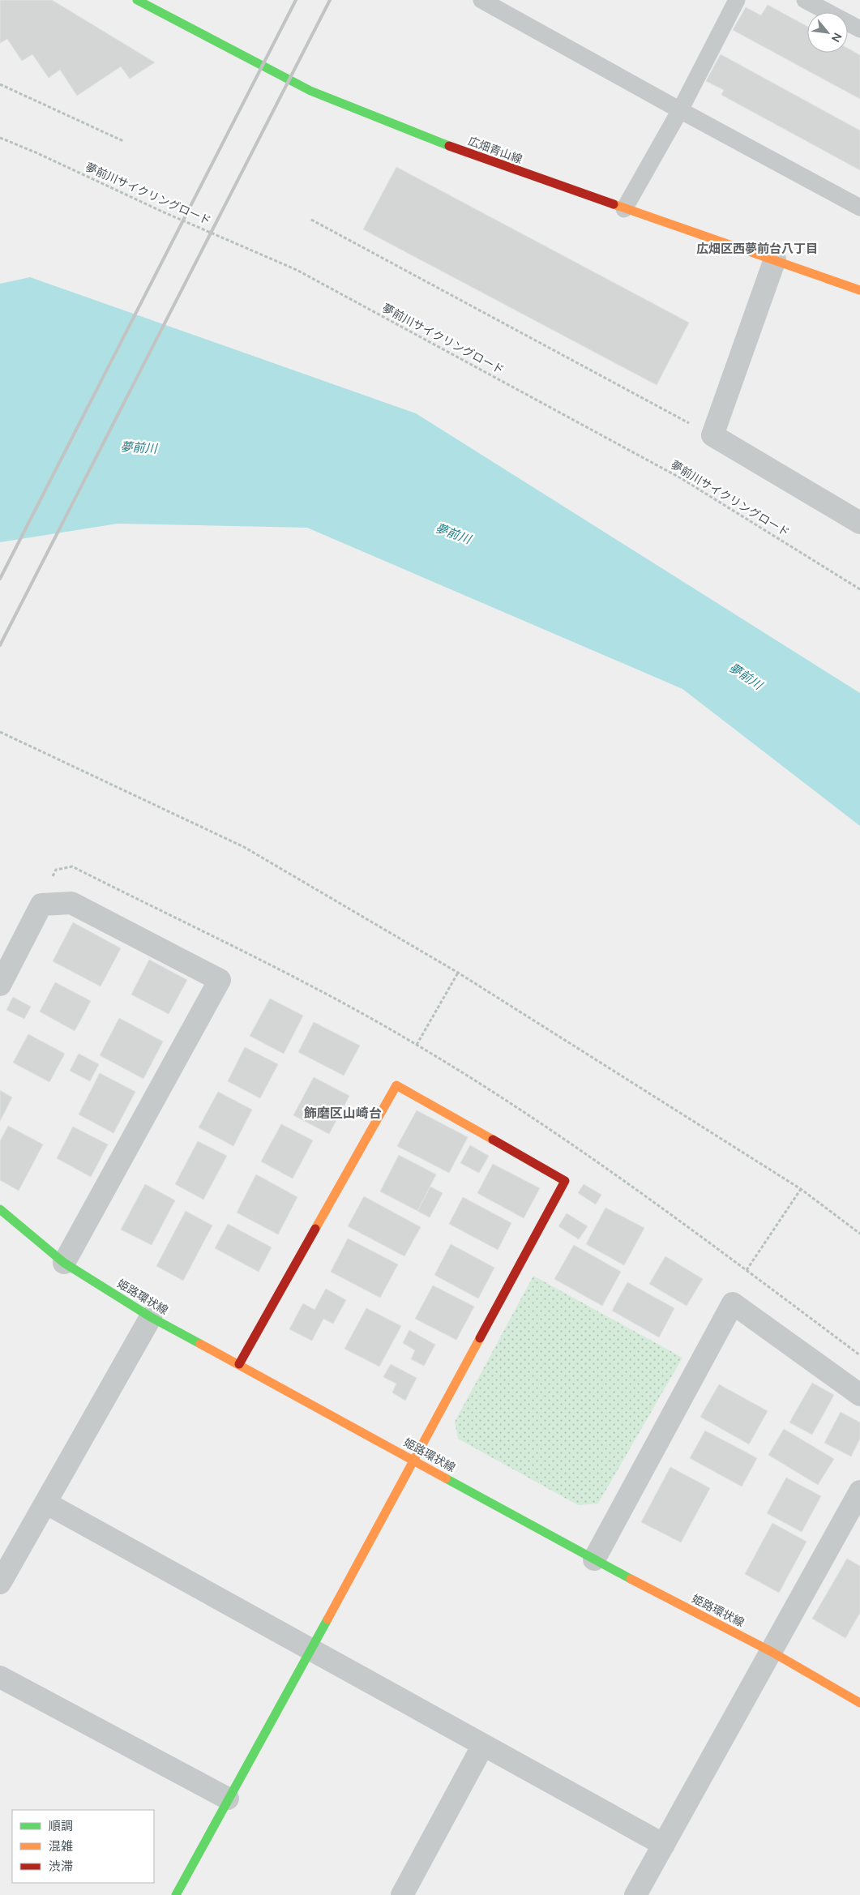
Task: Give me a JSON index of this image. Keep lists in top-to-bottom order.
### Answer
{
  "streets": {
    "main road": ["広畑青山線", "姫路環状線"],
    "path": ["夢前川サイクリングロード"]
  },
  "districts": ["広畑区西夢前台八丁目", "飾磨区山崎台"],
  "water": ["夢前川"],
  "legend": ["順調", "混雑", "渋滞"],
  "north": "bottom right"
}
